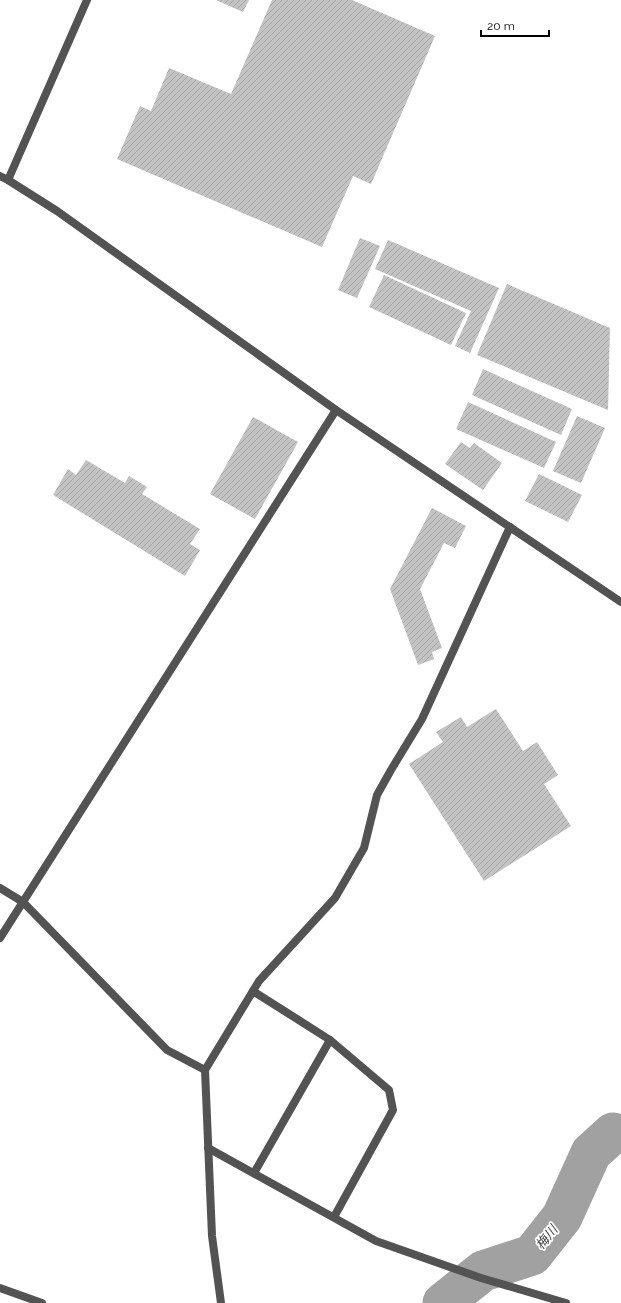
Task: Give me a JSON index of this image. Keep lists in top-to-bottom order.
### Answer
{
  "water": ["梅川"],
  "scale_bar": "20 m"
}
